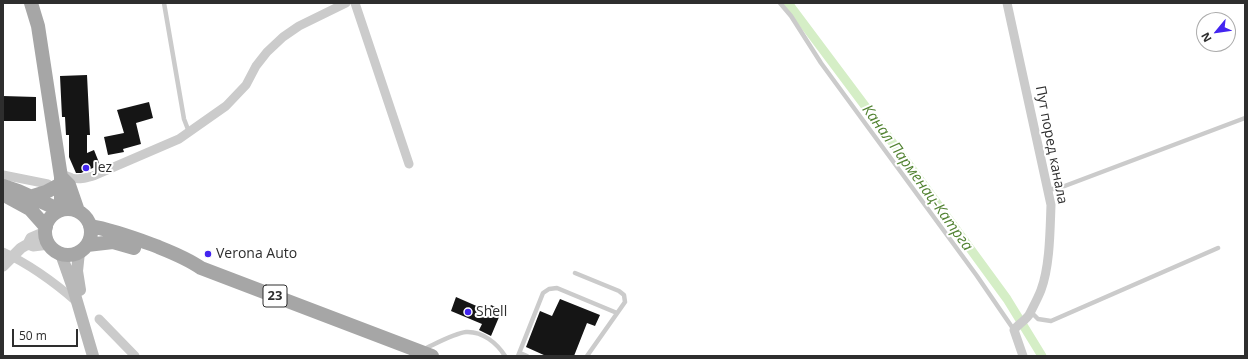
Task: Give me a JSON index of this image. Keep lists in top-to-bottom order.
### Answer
{
  "streets": {
    "main road": ["23"],
    "street": ["Пут поред канала"]
  },
  "water": ["Канал Парменац-Катрга"],
  "places": ["Jez", "Verona Auto", "Shell"],
  "scale_bar": "50 m",
  "north": "bottom left"
}
